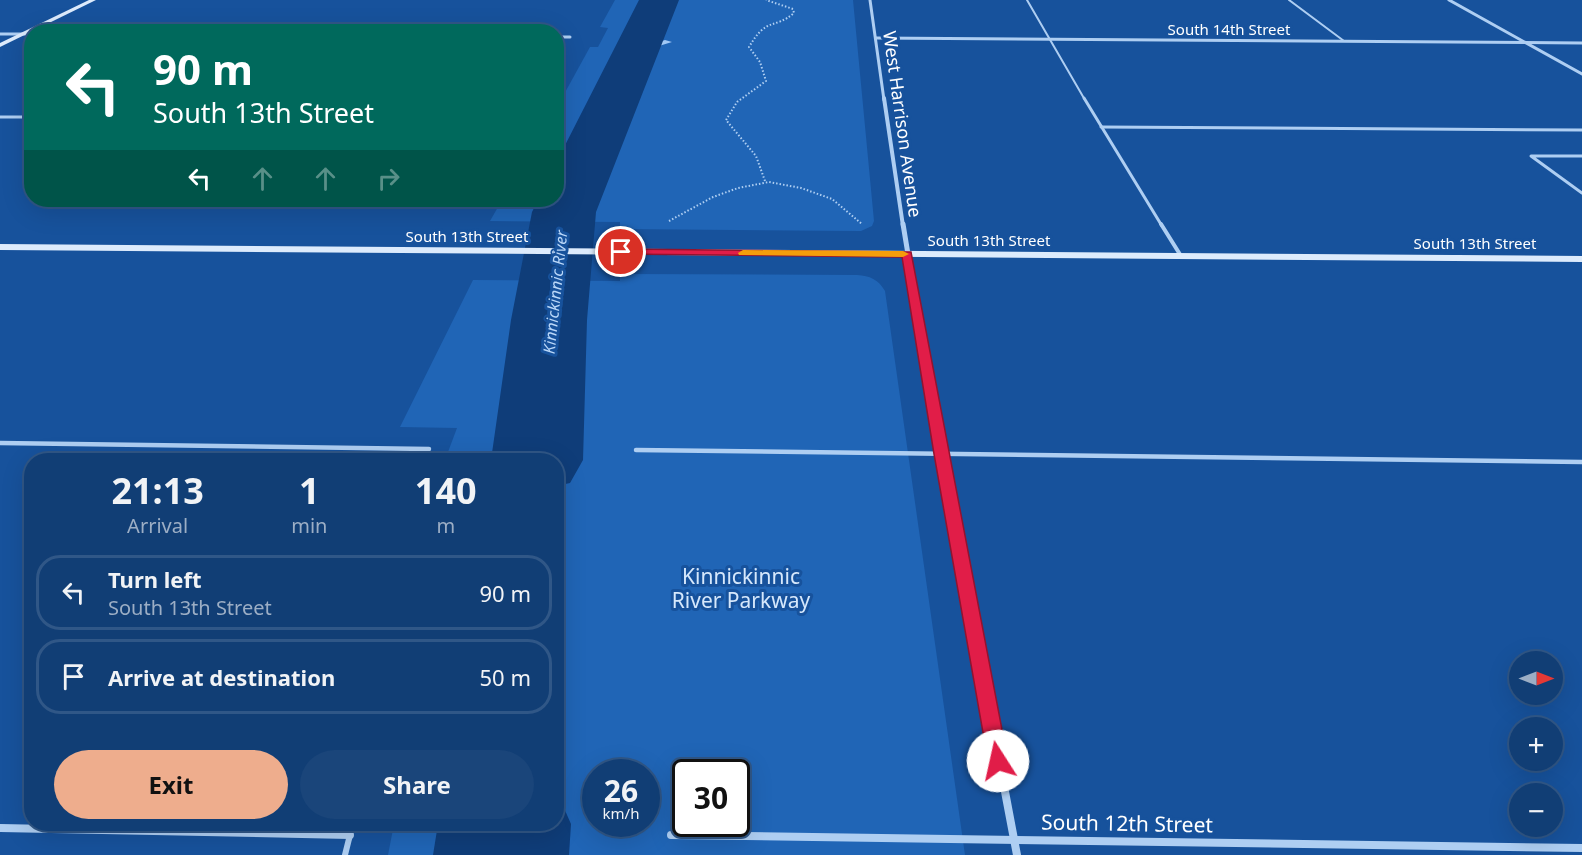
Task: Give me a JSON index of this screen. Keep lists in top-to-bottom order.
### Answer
{
  "streets": {
    "street": [
      "South 14th Street",
      "West Harrison Avenue",
      "South 13th Street",
      "South 12th Street"
    ]
  },
  "crossings": [
    ["South 14th Street", "West Harrison Avenue"],
    ["West Harrison Avenue", "South 13th Street"],
    ["West Harrison Avenue", "South 12th Street"]
  ],
  "water": ["Kinnickinnic River"],
  "parks": ["Kinnickinnic River Parkway"],
  "north": "right",
  "page": {
    "turn": ["90 m", "South 13th Street"],
    "eta": [
      "21:13",
      "Arrival",
      "1",
      "min",
      "140",
      "m"
    ],
    "list": [
      {
        "name": "Turn left",
        "note": "South 13th Street",
        "value": "90 m"
      },
      {
        "name": "Arrive at destination",
        "value": "50 m"
      }
    ],
    "map_buttons": ["+", "−"],
    "buttons": ["Exit", "Share"],
    "speed": "26 km/h",
    "limit": "30"
  }
}
